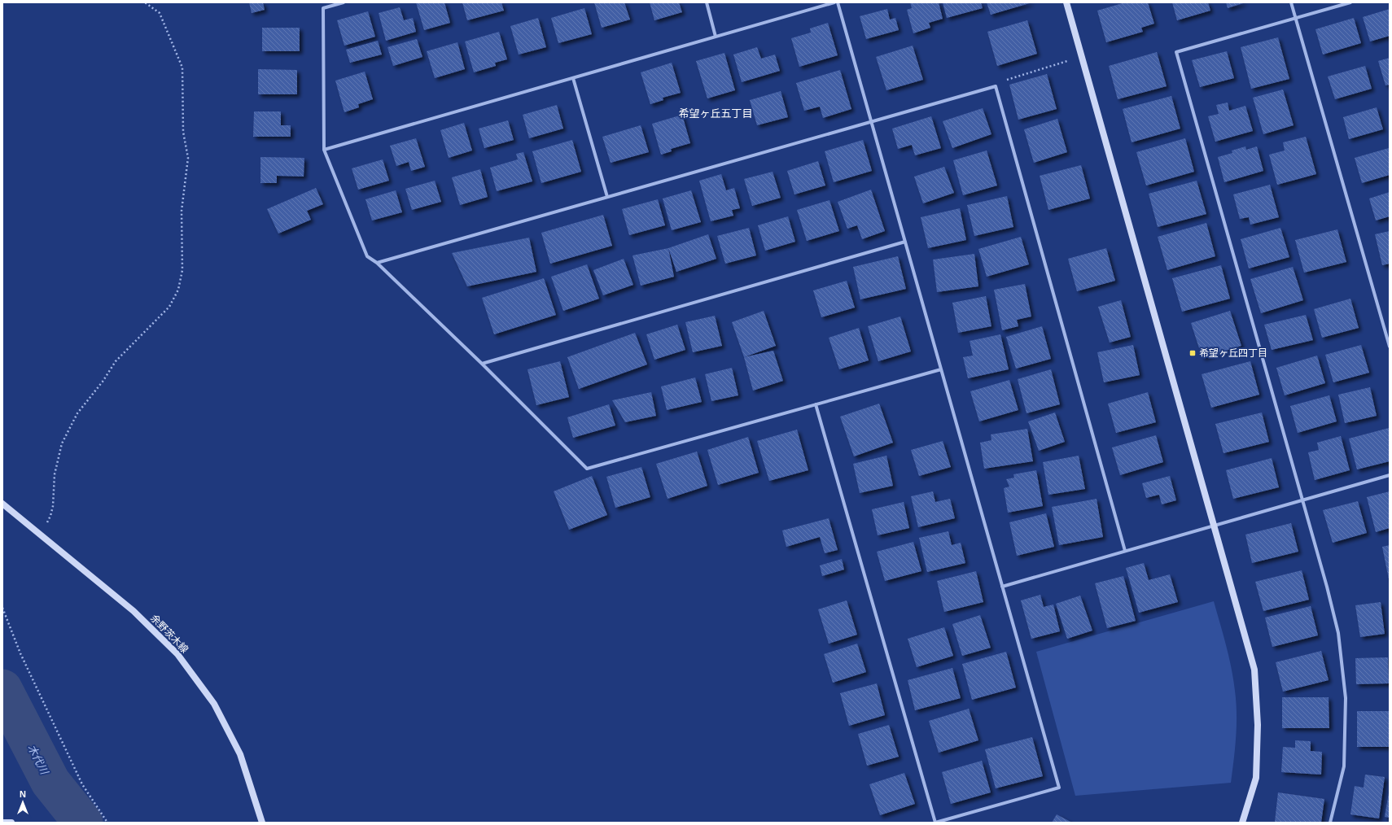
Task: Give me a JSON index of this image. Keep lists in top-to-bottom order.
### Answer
{
  "streets": {
    "street": ["余野茨木線"]
  },
  "districts": ["希望ヶ丘五丁目"],
  "water": ["木代川"],
  "places": {
    "transit": ["希望ヶ丘四丁目"]
  },
  "north": "top"
}
